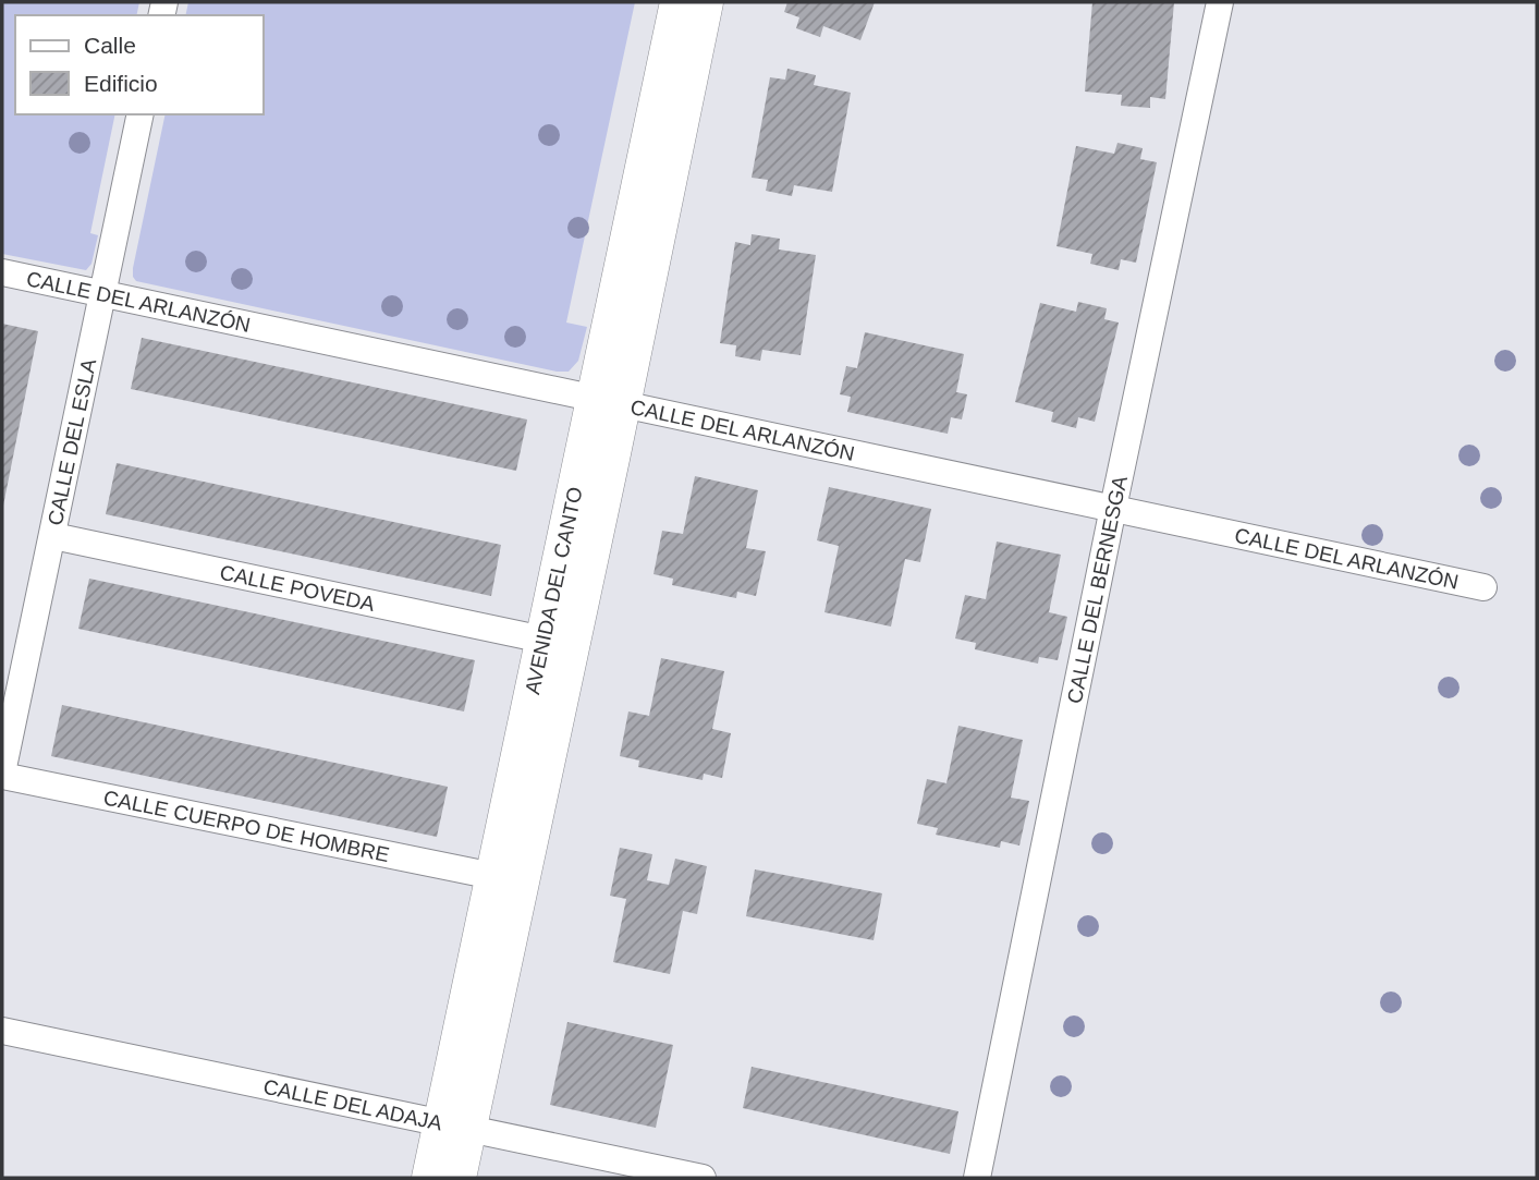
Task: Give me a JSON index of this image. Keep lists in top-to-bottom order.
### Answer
{
  "streets": {
    "main road": ["AVENIDA DEL CANTO"],
    "street": [
      "CALLE DEL ARLANZÓN",
      "CALLE DEL ESLA",
      "CALLE POVEDA",
      "CALLE DEL BERNESGA",
      "CALLE CUERPO DE HOMBRE",
      "CALLE DEL ADAJA"
    ]
  },
  "crossings": [
    ["CALLE DEL ARLANZÓN", "CALLE DEL ESLA"],
    ["CALLE DEL ARLANZÓN", "CALLE DEL BERNESGA"],
    ["CALLE DEL ARLANZÓN", "AVENIDA DEL CANTO"],
    ["CALLE DEL ESLA", "CALLE POVEDA"],
    ["CALLE DEL ESLA", "CALLE CUERPO DE HOMBRE"],
    ["CALLE POVEDA", "AVENIDA DEL CANTO"],
    ["AVENIDA DEL CANTO", "CALLE CUERPO DE HOMBRE"],
    ["AVENIDA DEL CANTO", "CALLE DEL ADAJA"]
  ],
  "legend": ["Calle", "Edificio"]
}
